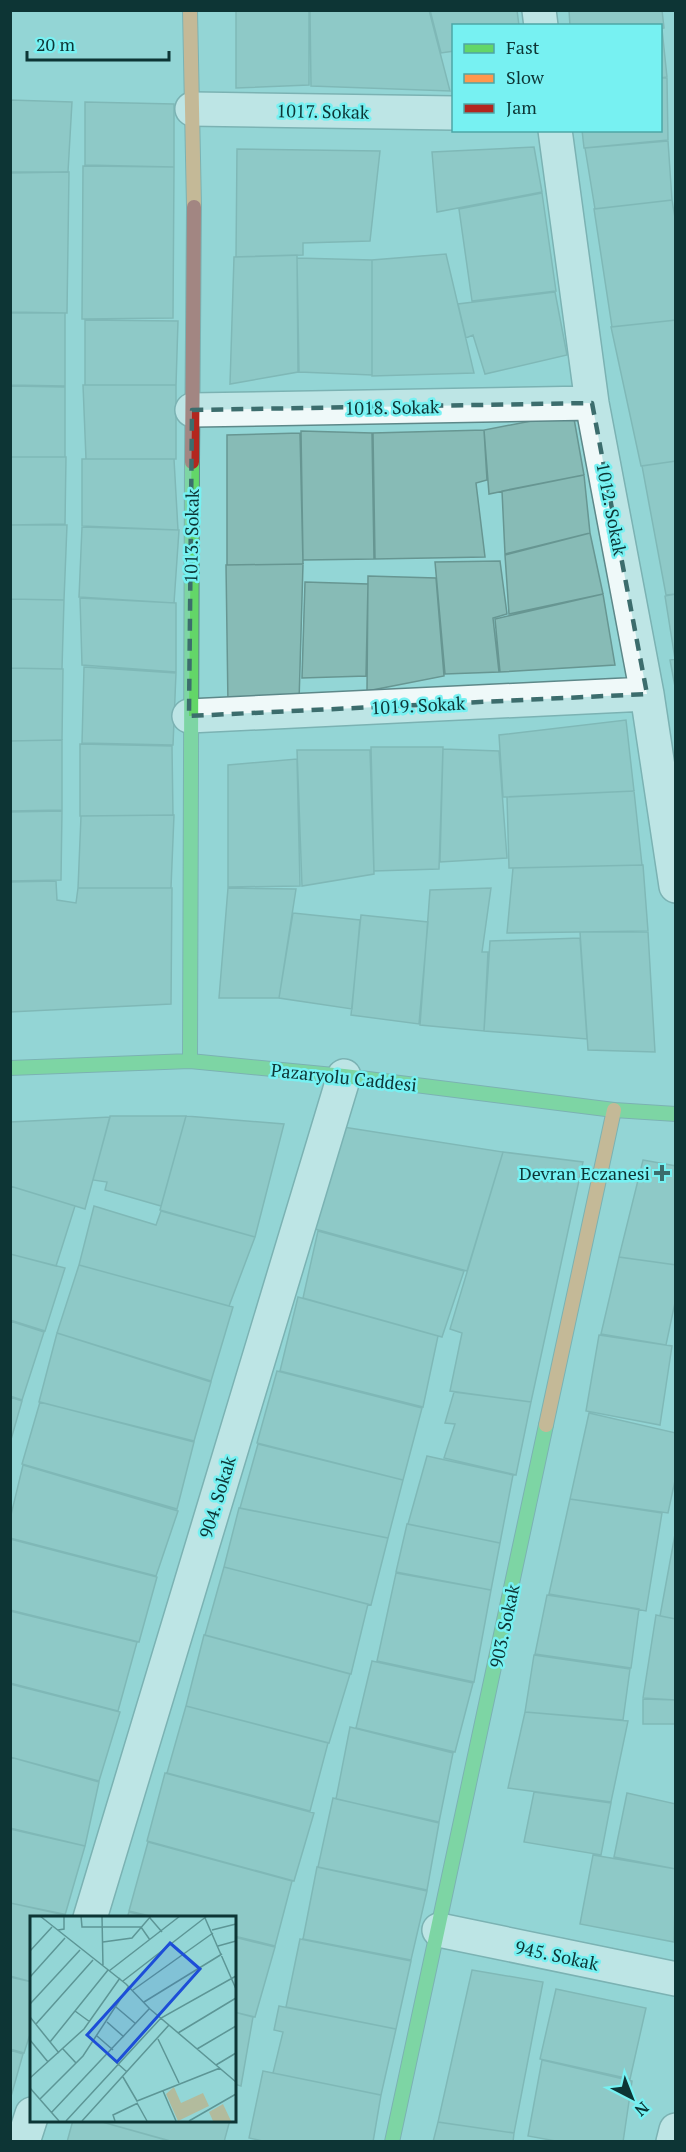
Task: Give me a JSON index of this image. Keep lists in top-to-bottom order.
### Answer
{
  "streets": {
    "street": [
      "1017. Sokak",
      "1018. Sokak",
      "1012. Sokak",
      "1013. Sokak",
      "1019. Sokak",
      "Pazaryolu Caddesi",
      "904. Sokak",
      "903. Sokak",
      "945. Sokak"
    ]
  },
  "crossings": [
    ["1017. Sokak", "1013. Sokak"],
    ["1018. Sokak", "1012. Sokak"],
    ["1018. Sokak", "1013. Sokak"],
    ["1012. Sokak", "1019. Sokak"],
    ["1013. Sokak", "1019. Sokak"],
    ["1013. Sokak", "Pazaryolu Caddesi"],
    ["Pazaryolu Caddesi", "904. Sokak"],
    ["Pazaryolu Caddesi", "903. Sokak"],
    ["903. Sokak", "945. Sokak"]
  ],
  "places": {
    "health": ["Devran Eczanesi"]
  },
  "legend": ["Fast", "Slow", "Jam"],
  "scale_bar": "20 m",
  "north": "bottom right"
}
